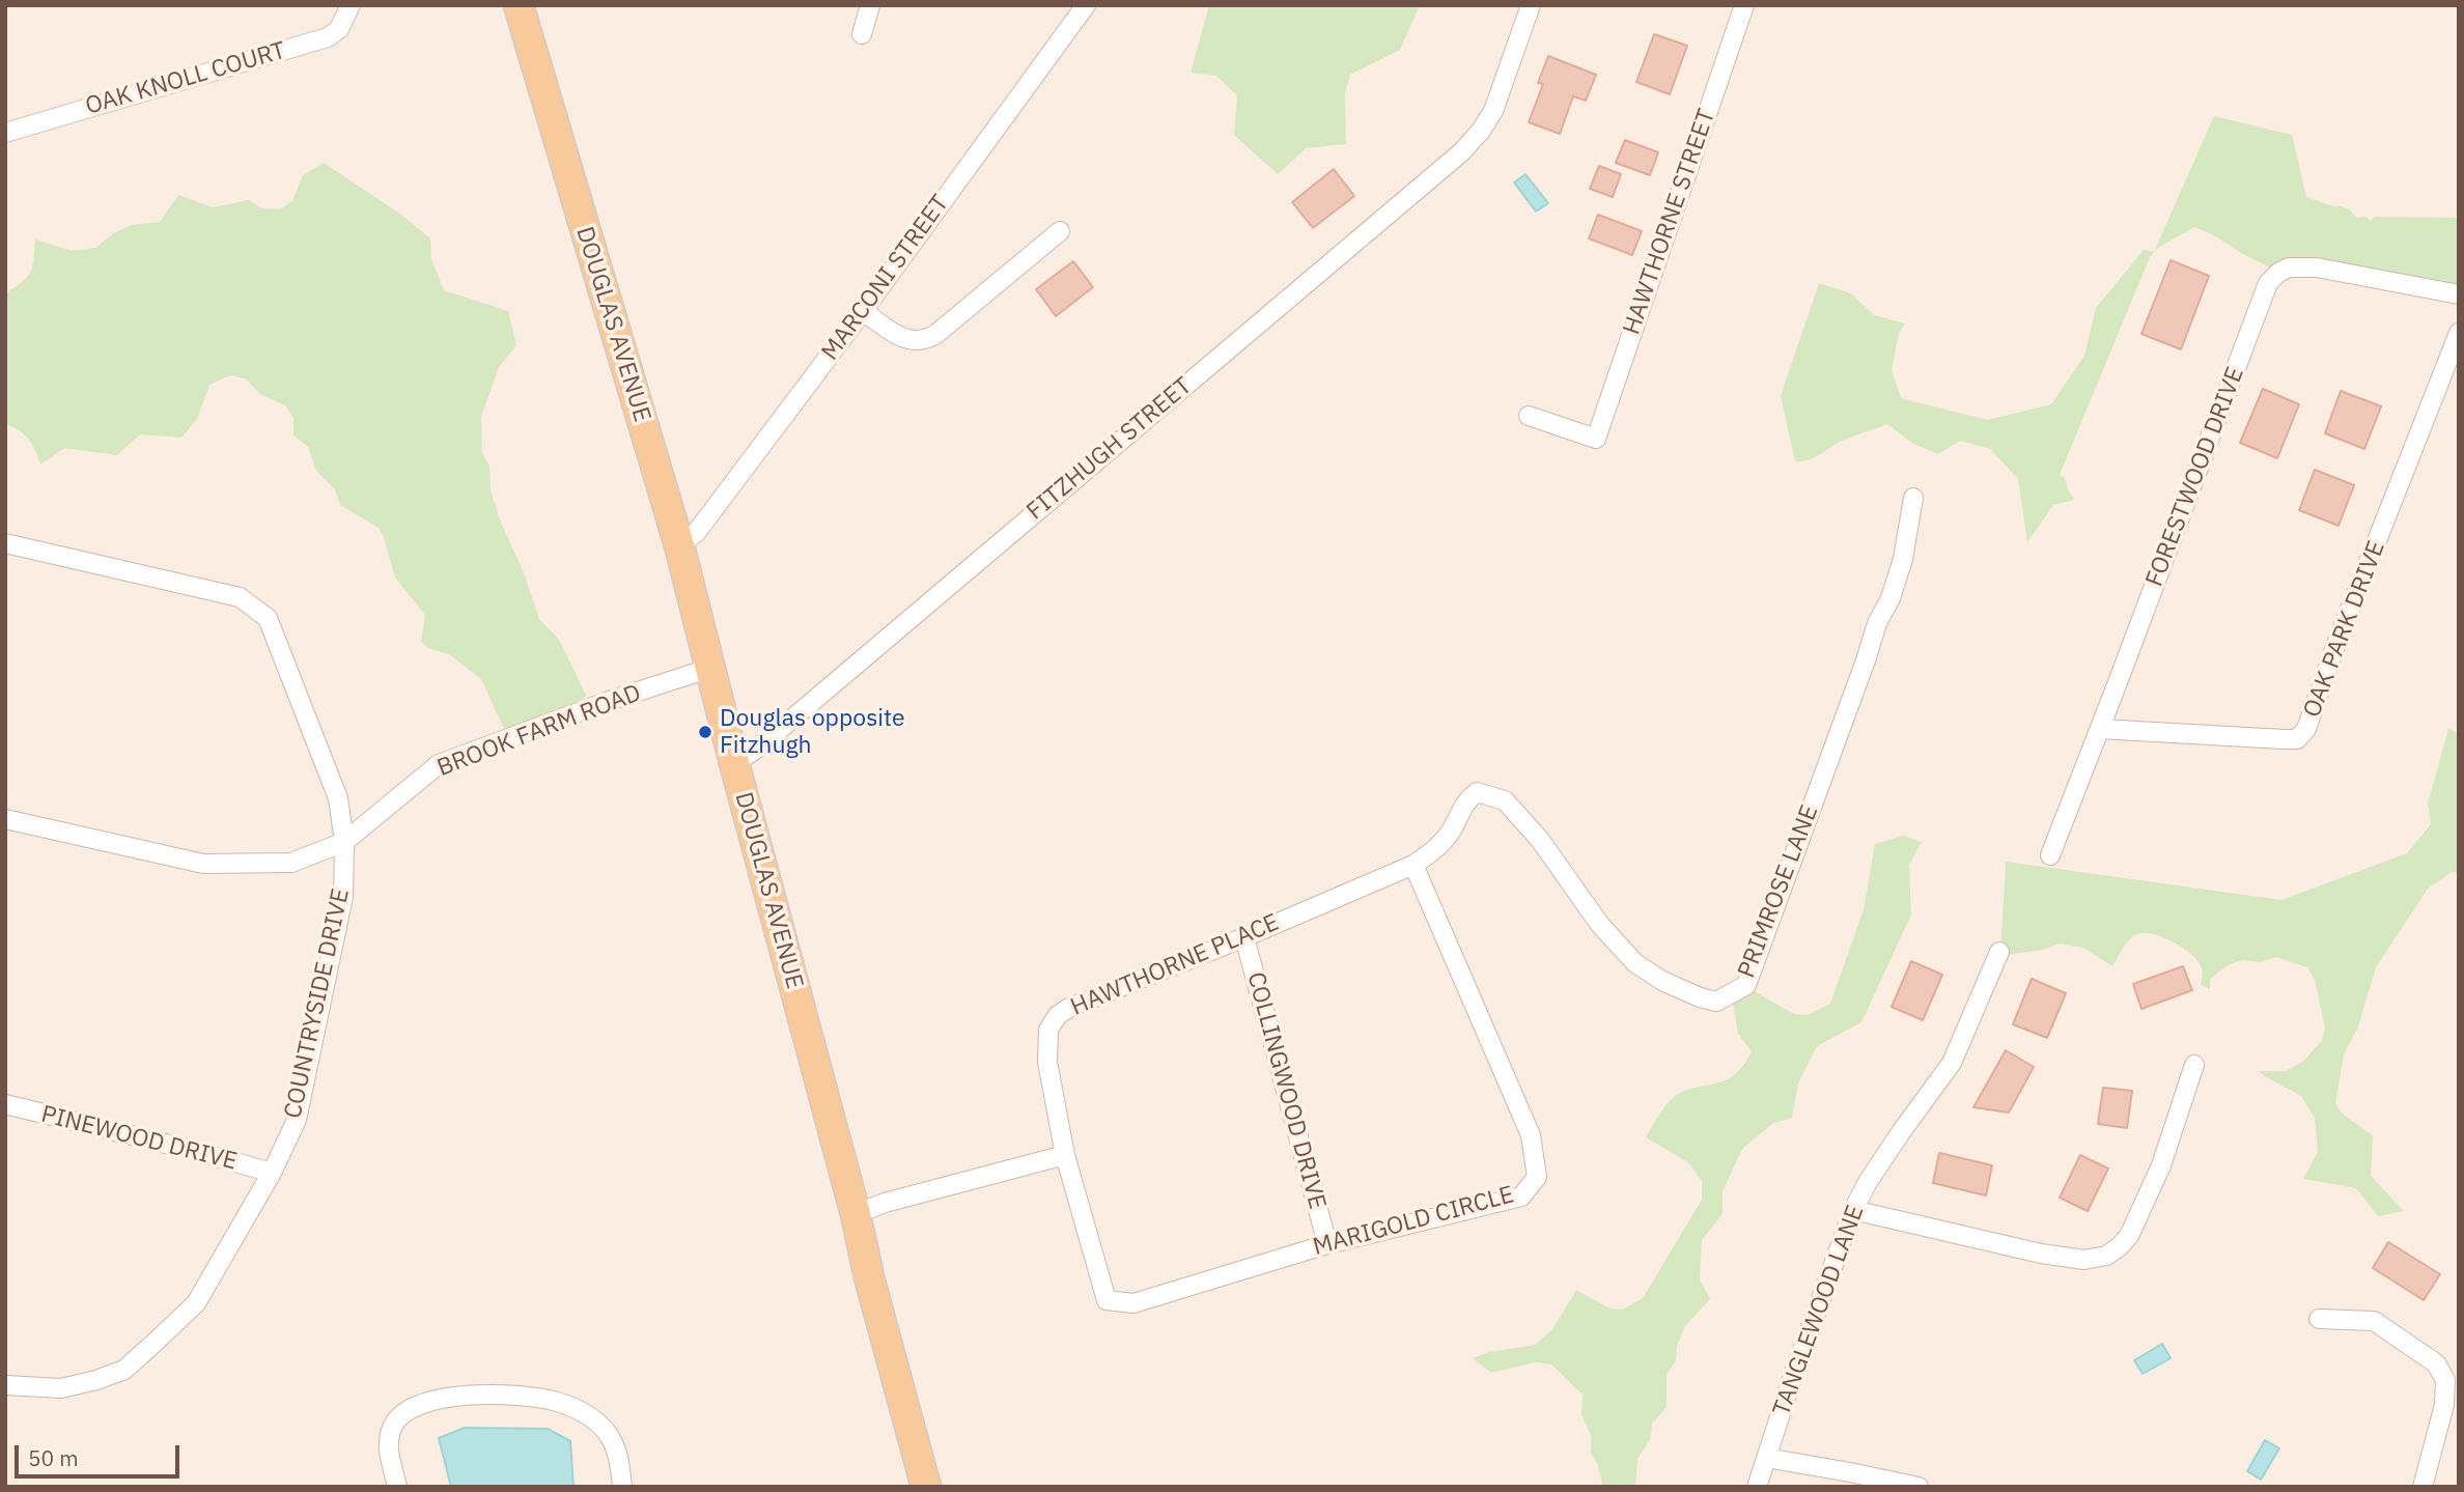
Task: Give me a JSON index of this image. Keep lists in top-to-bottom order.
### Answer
{
  "streets": {
    "main road": ["DOUGLAS AVENUE"],
    "street": [
      "OAK KNOLL COURT",
      "HAWTHORNE STREET",
      "MARCONI STREET",
      "FITZHUGH STREET",
      "FORESTWOOD DRIVE",
      "OAK PARK DRIVE",
      "BROOK FARM ROAD",
      "PRIMROSE LANE",
      "HAWTHORNE PLACE",
      "COUNTRYSIDE DRIVE",
      "COLLINGWOOD DRIVE",
      "PINEWOOD DRIVE",
      "MARIGOLD CIRCLE",
      "TANGLEWOOD LANE"
    ]
  },
  "crossings": [
    ["MARCONI STREET", "DOUGLAS AVENUE"],
    ["DOUGLAS AVENUE", "FITZHUGH STREET"],
    ["DOUGLAS AVENUE", "BROOK FARM ROAD"],
    ["FORESTWOOD DRIVE", "OAK PARK DRIVE"],
    ["BROOK FARM ROAD", "COUNTRYSIDE DRIVE"],
    ["PRIMROSE LANE", "HAWTHORNE PLACE"],
    ["HAWTHORNE PLACE", "COLLINGWOOD DRIVE"],
    ["HAWTHORNE PLACE", "MARIGOLD CIRCLE"],
    ["COUNTRYSIDE DRIVE", "PINEWOOD DRIVE"],
    ["COLLINGWOOD DRIVE", "MARIGOLD CIRCLE"]
  ],
  "places": ["Douglas opposite Fitzhugh"],
  "scale_bar": "50 m"
}
